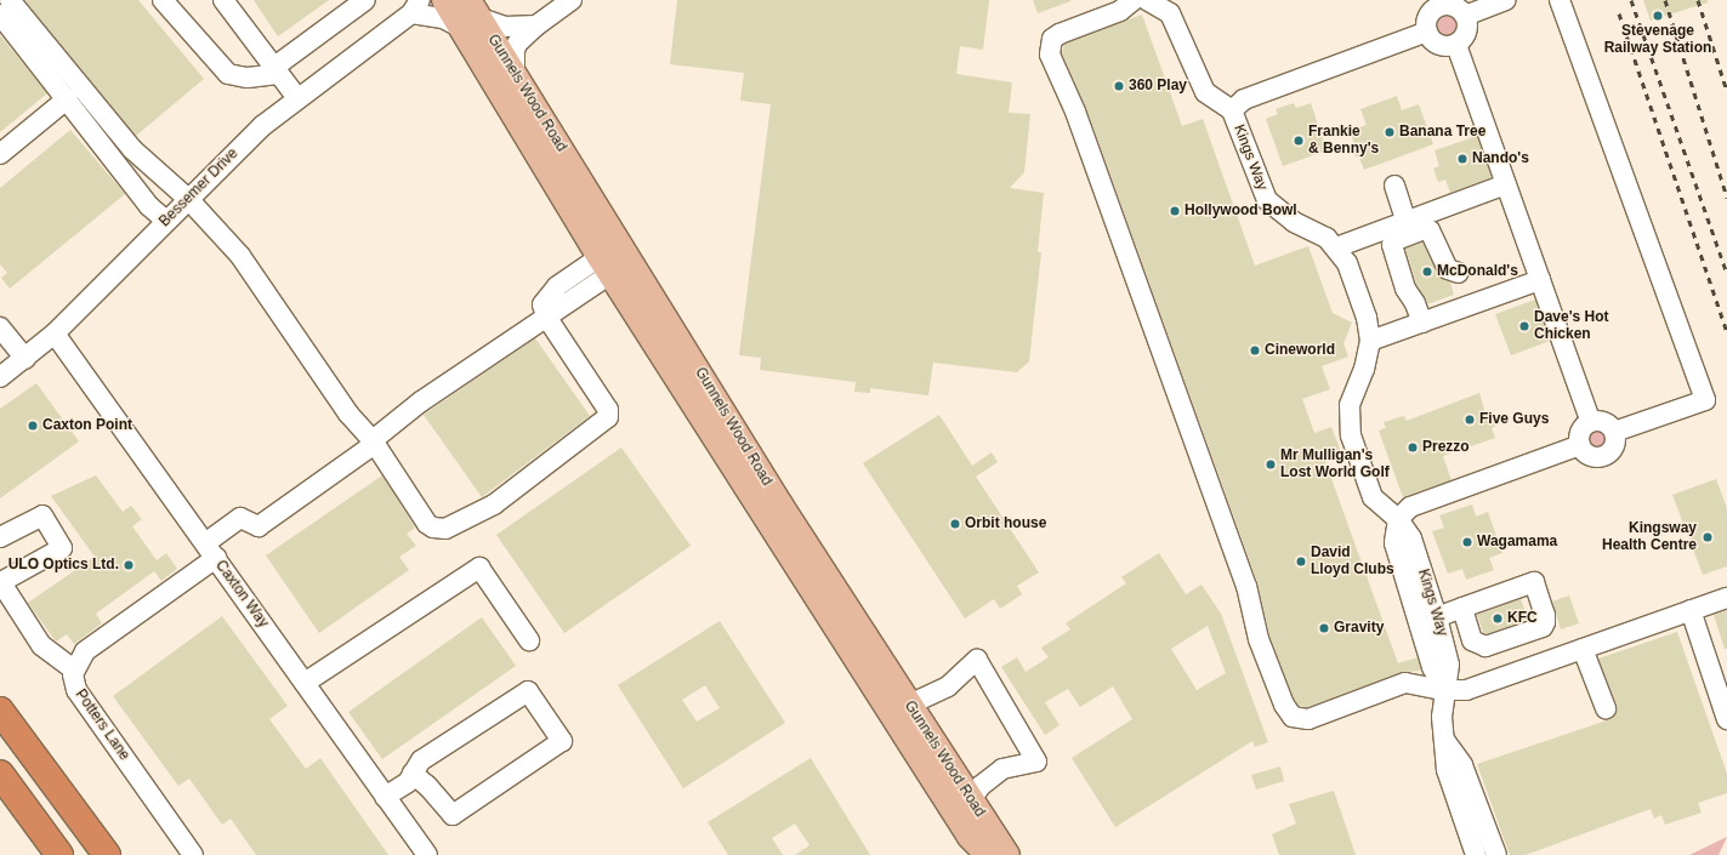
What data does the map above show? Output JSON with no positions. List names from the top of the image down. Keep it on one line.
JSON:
{"streets":{"main road":["Gunnels Wood Road"],"street":["Kings Way","Bessemer Drive","Caxton Way","Potters Lane"]},"crossings":[["Gunnels Wood Road","Bessemer Drive"],["Bessemer Drive","Caxton Way"],["Caxton Way","Potters Lane"]],"places":["Stevenage Railway Station","360 Play","Banana Tree","Frankie & Benny's","Nando's","Hollywood Bowl","McDonald's","Dave's Hot Chicken","Cineworld","Five Guys","Caxton Point","Prezzo","Mr Mulligan's Lost World Golf","Orbit house","Kingsway Health Centre","Wagamama","David Lloyd Clubs","ULO Optics Ltd.","KFC","Gravity"]}
